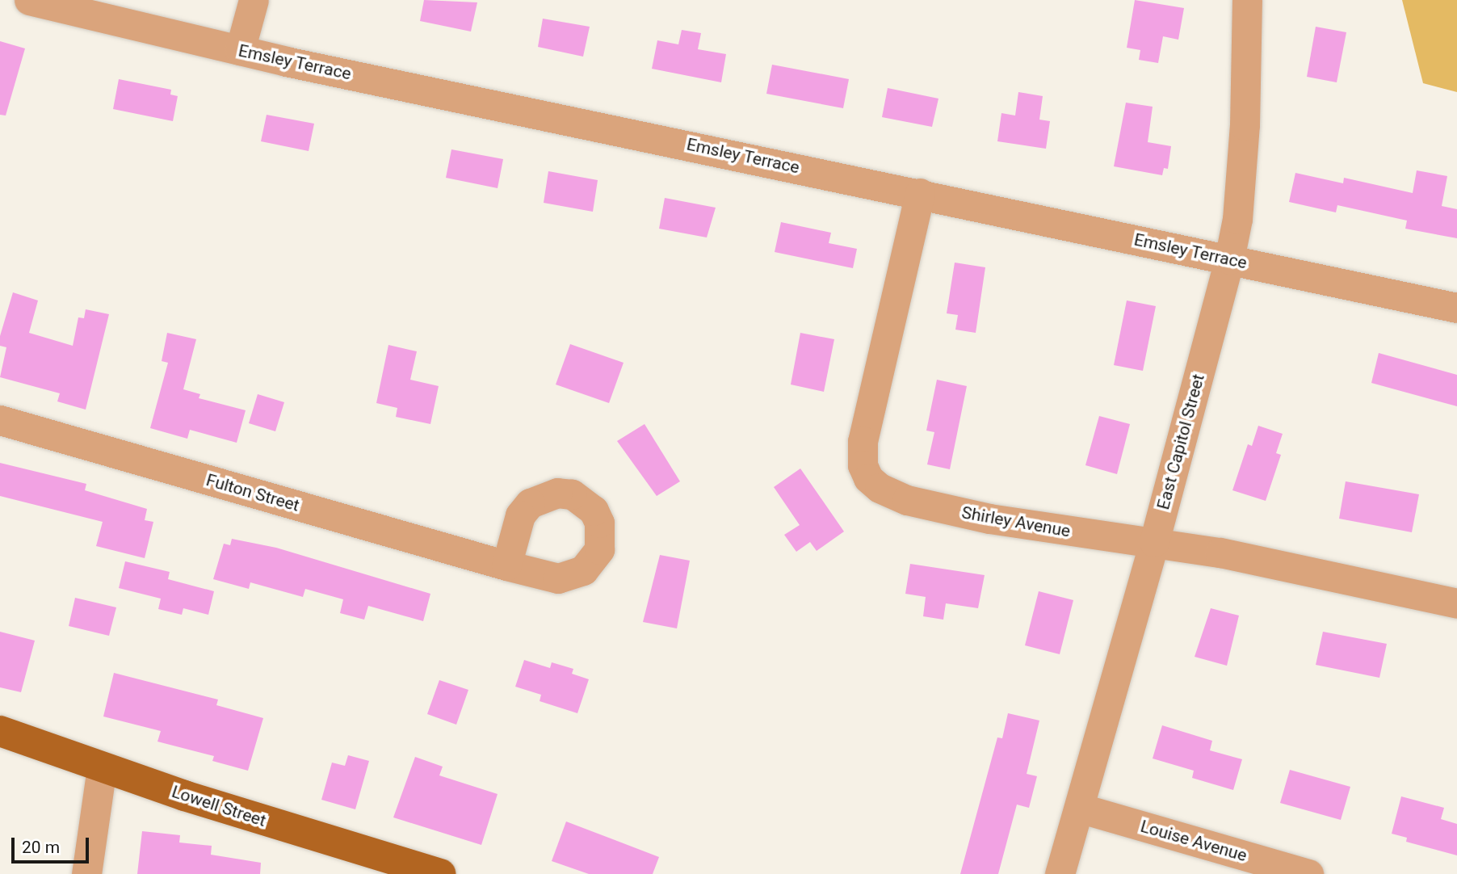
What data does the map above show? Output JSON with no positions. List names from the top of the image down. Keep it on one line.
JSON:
{"streets":{"main road":["Lowell Street"],"street":["Emsley Terrace","East Capitol Street","Fulton Street","Shirley Avenue","Louise Avenue"]},"crossings":[["Emsley Terrace","East Capitol Street"],["Emsley Terrace","Shirley Avenue"],["East Capitol Street","Shirley Avenue"],["East Capitol Street","Louise Avenue"]],"scale_bar":"20 m"}
